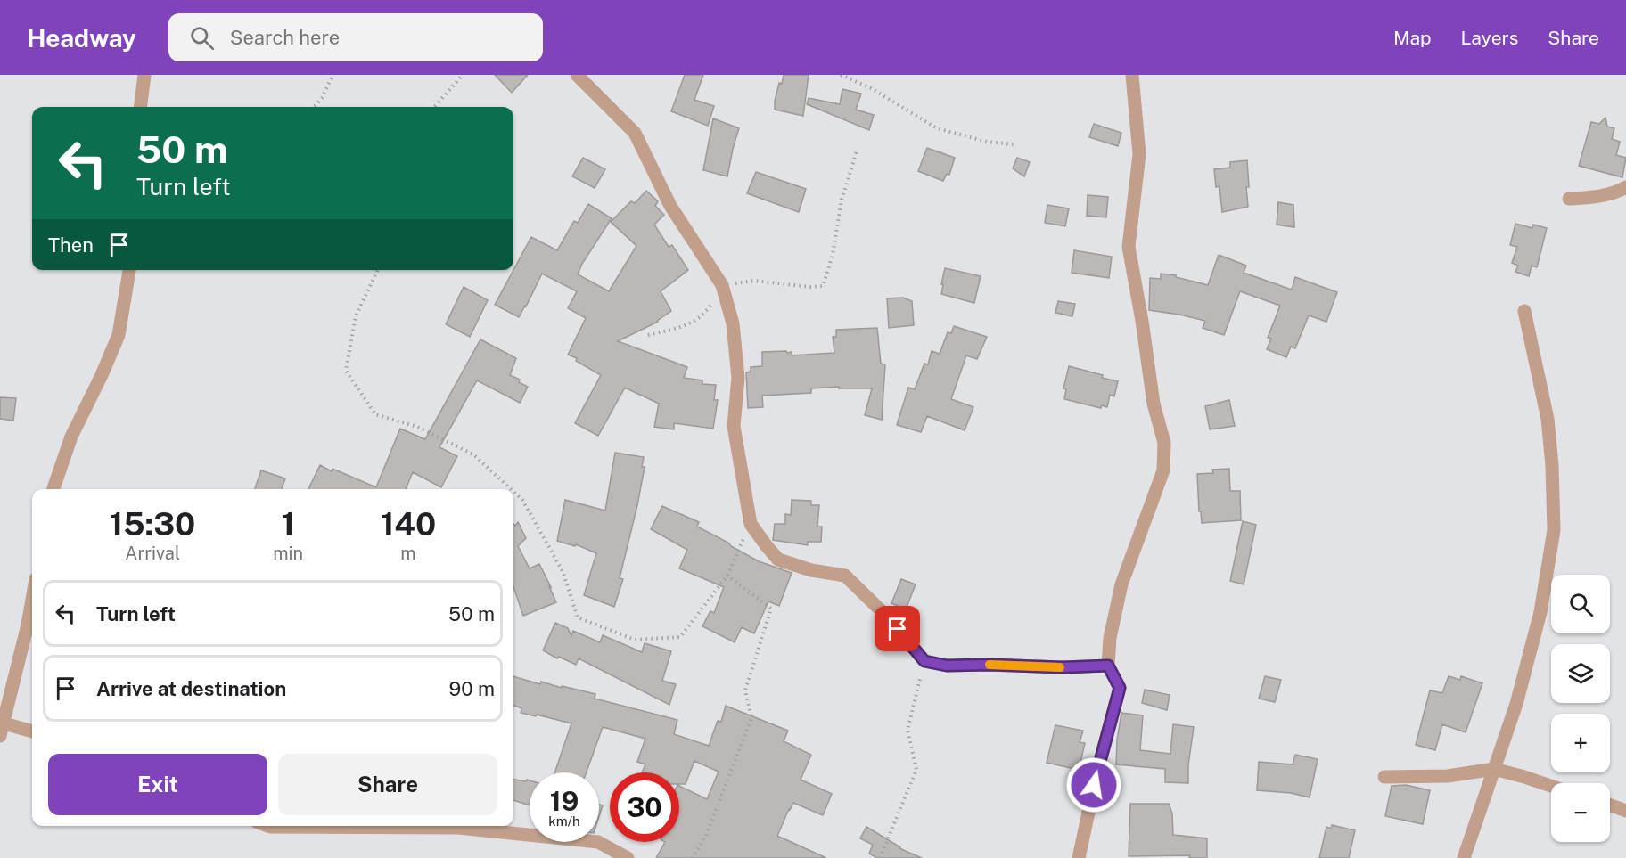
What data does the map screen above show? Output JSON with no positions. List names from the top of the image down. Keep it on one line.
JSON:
{"page":{"header":"Headway","search":"Search here","nav":["Map","Layers","Share"],"turn":["50 m","Turn left"],"then":"Then","eta":["15:30","Arrival","1","min","140","m"],"map_buttons":["+","−"],"list":[{"name":"Turn left","value":"50 m"},{"name":"Arrive at destination","value":"90 m"}],"buttons":["Exit","Share"],"speed":"19 km/h","limit":"30"}}
